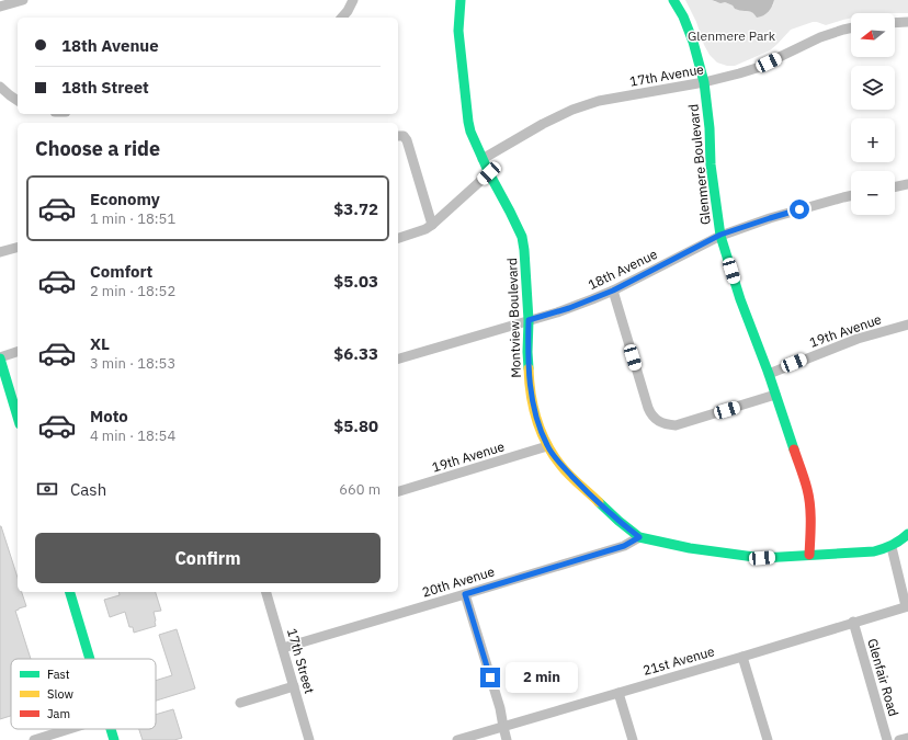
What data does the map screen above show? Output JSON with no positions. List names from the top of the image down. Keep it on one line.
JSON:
{"streets":{"street":["17th Avenue","Glenmere Boulevard","18th Avenue","Montview Boulevard","19th Avenue","20th Avenue","17th Street","21st Avenue","Glenfair Road"]},"crossings":[["17th Avenue","Glenmere Boulevard"],["17th Avenue","Montview Boulevard"],["Glenmere Boulevard","18th Avenue"],["Glenmere Boulevard","Montview Boulevard"],["Glenmere Boulevard","19th Avenue"],["18th Avenue","Montview Boulevard"],["Montview Boulevard","19th Avenue"],["Montview Boulevard","20th Avenue"],["20th Avenue","17th Street"],["21st Avenue","Glenfair Road"]],"parks":["Glenmere Park"],"legend":["Fast","Slow","Jam"],"north":"left","page":{"map_buttons":["+","−"],"banner":["18th Avenue","18th Street"],"heading":"Choose a ride","list":[{"name":"Economy","note":"1 min · 18:51","value":"$3.72"},{"name":"Comfort","note":"2 min · 18:52","value":"$5.03"},{"name":"XL","note":"3 min · 18:53","value":"$6.33"},{"name":"Moto","note":"4 min · 18:54","value":"$5.80"}],"pay":["Cash","660 m"],"buttons":"Confirm","bubble":"2 min"}}
